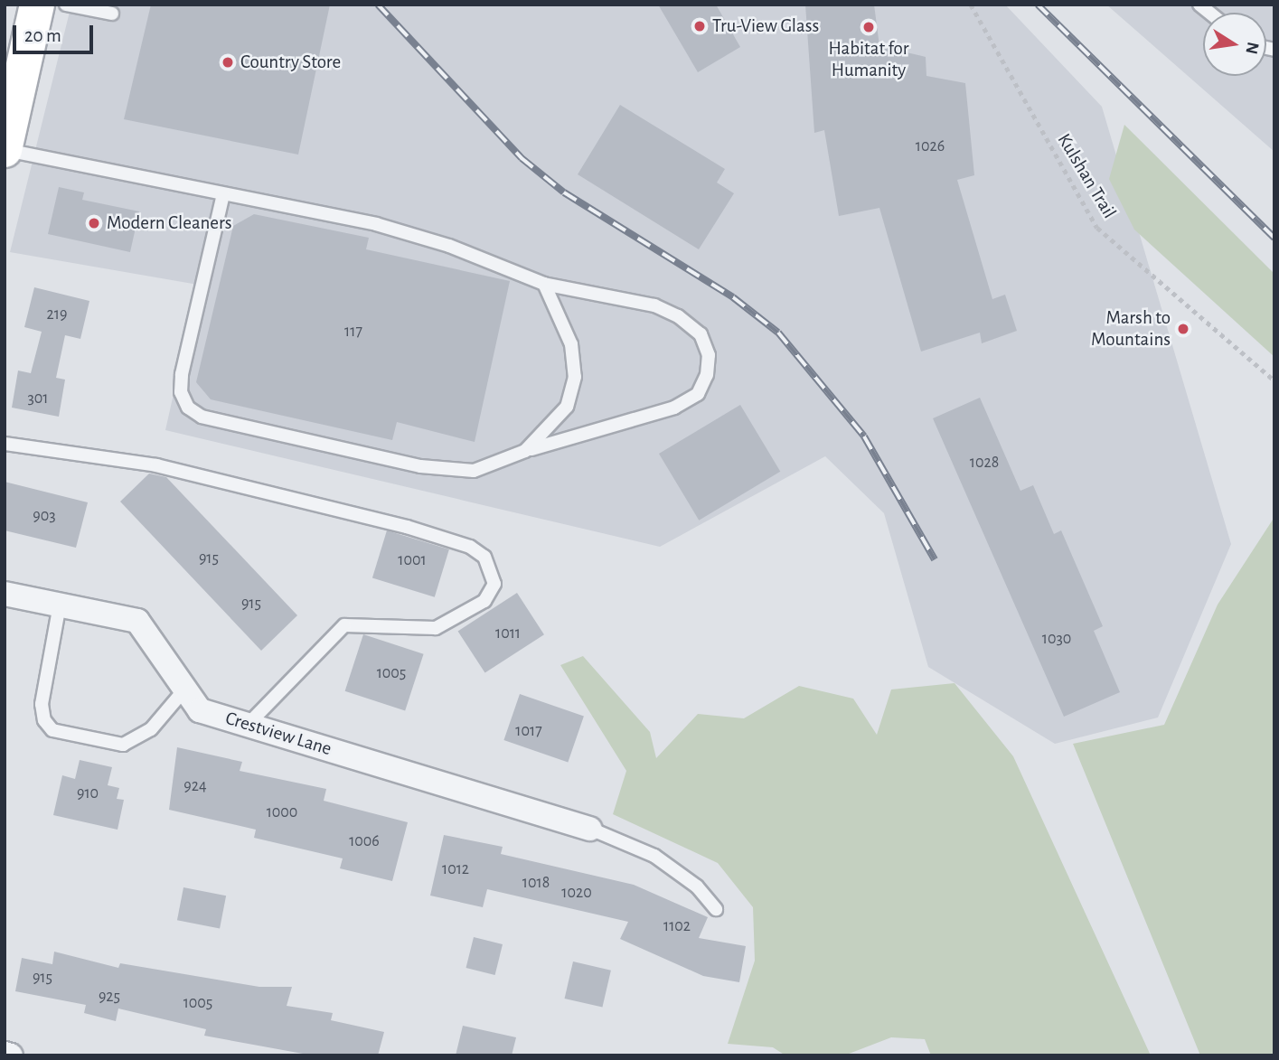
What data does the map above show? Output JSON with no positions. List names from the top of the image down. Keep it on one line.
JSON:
{"streets":{"street":["Crestview Lane"],"path":["Kulshan Trail"]},"places":["Tru-View Glass","Habitat for Humanity","Country Store","Modern Cleaners","Marsh to Mountains"],"house_numbers":["1026","219","117","301","1028","903","915","1001","915","1011","1030","1005","1017","924","910","1000","1006","1012","1018","1020","1102","915","925","1005"],"scale_bar":"20 m","north":"right"}
